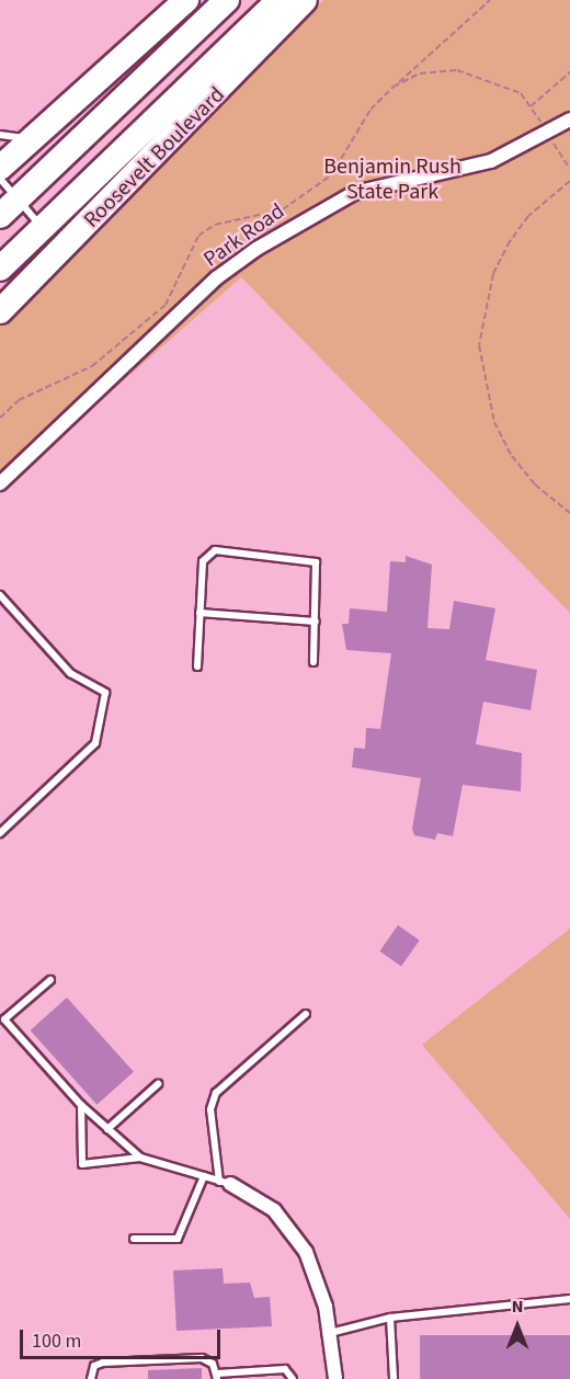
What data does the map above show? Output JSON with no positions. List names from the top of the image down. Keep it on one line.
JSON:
{"streets":{"highway":["Roosevelt Boulevard"],"street":["Park Road"]},"parks":["Benjamin Rush State Park"],"scale_bar":"100 m","north":"top"}
